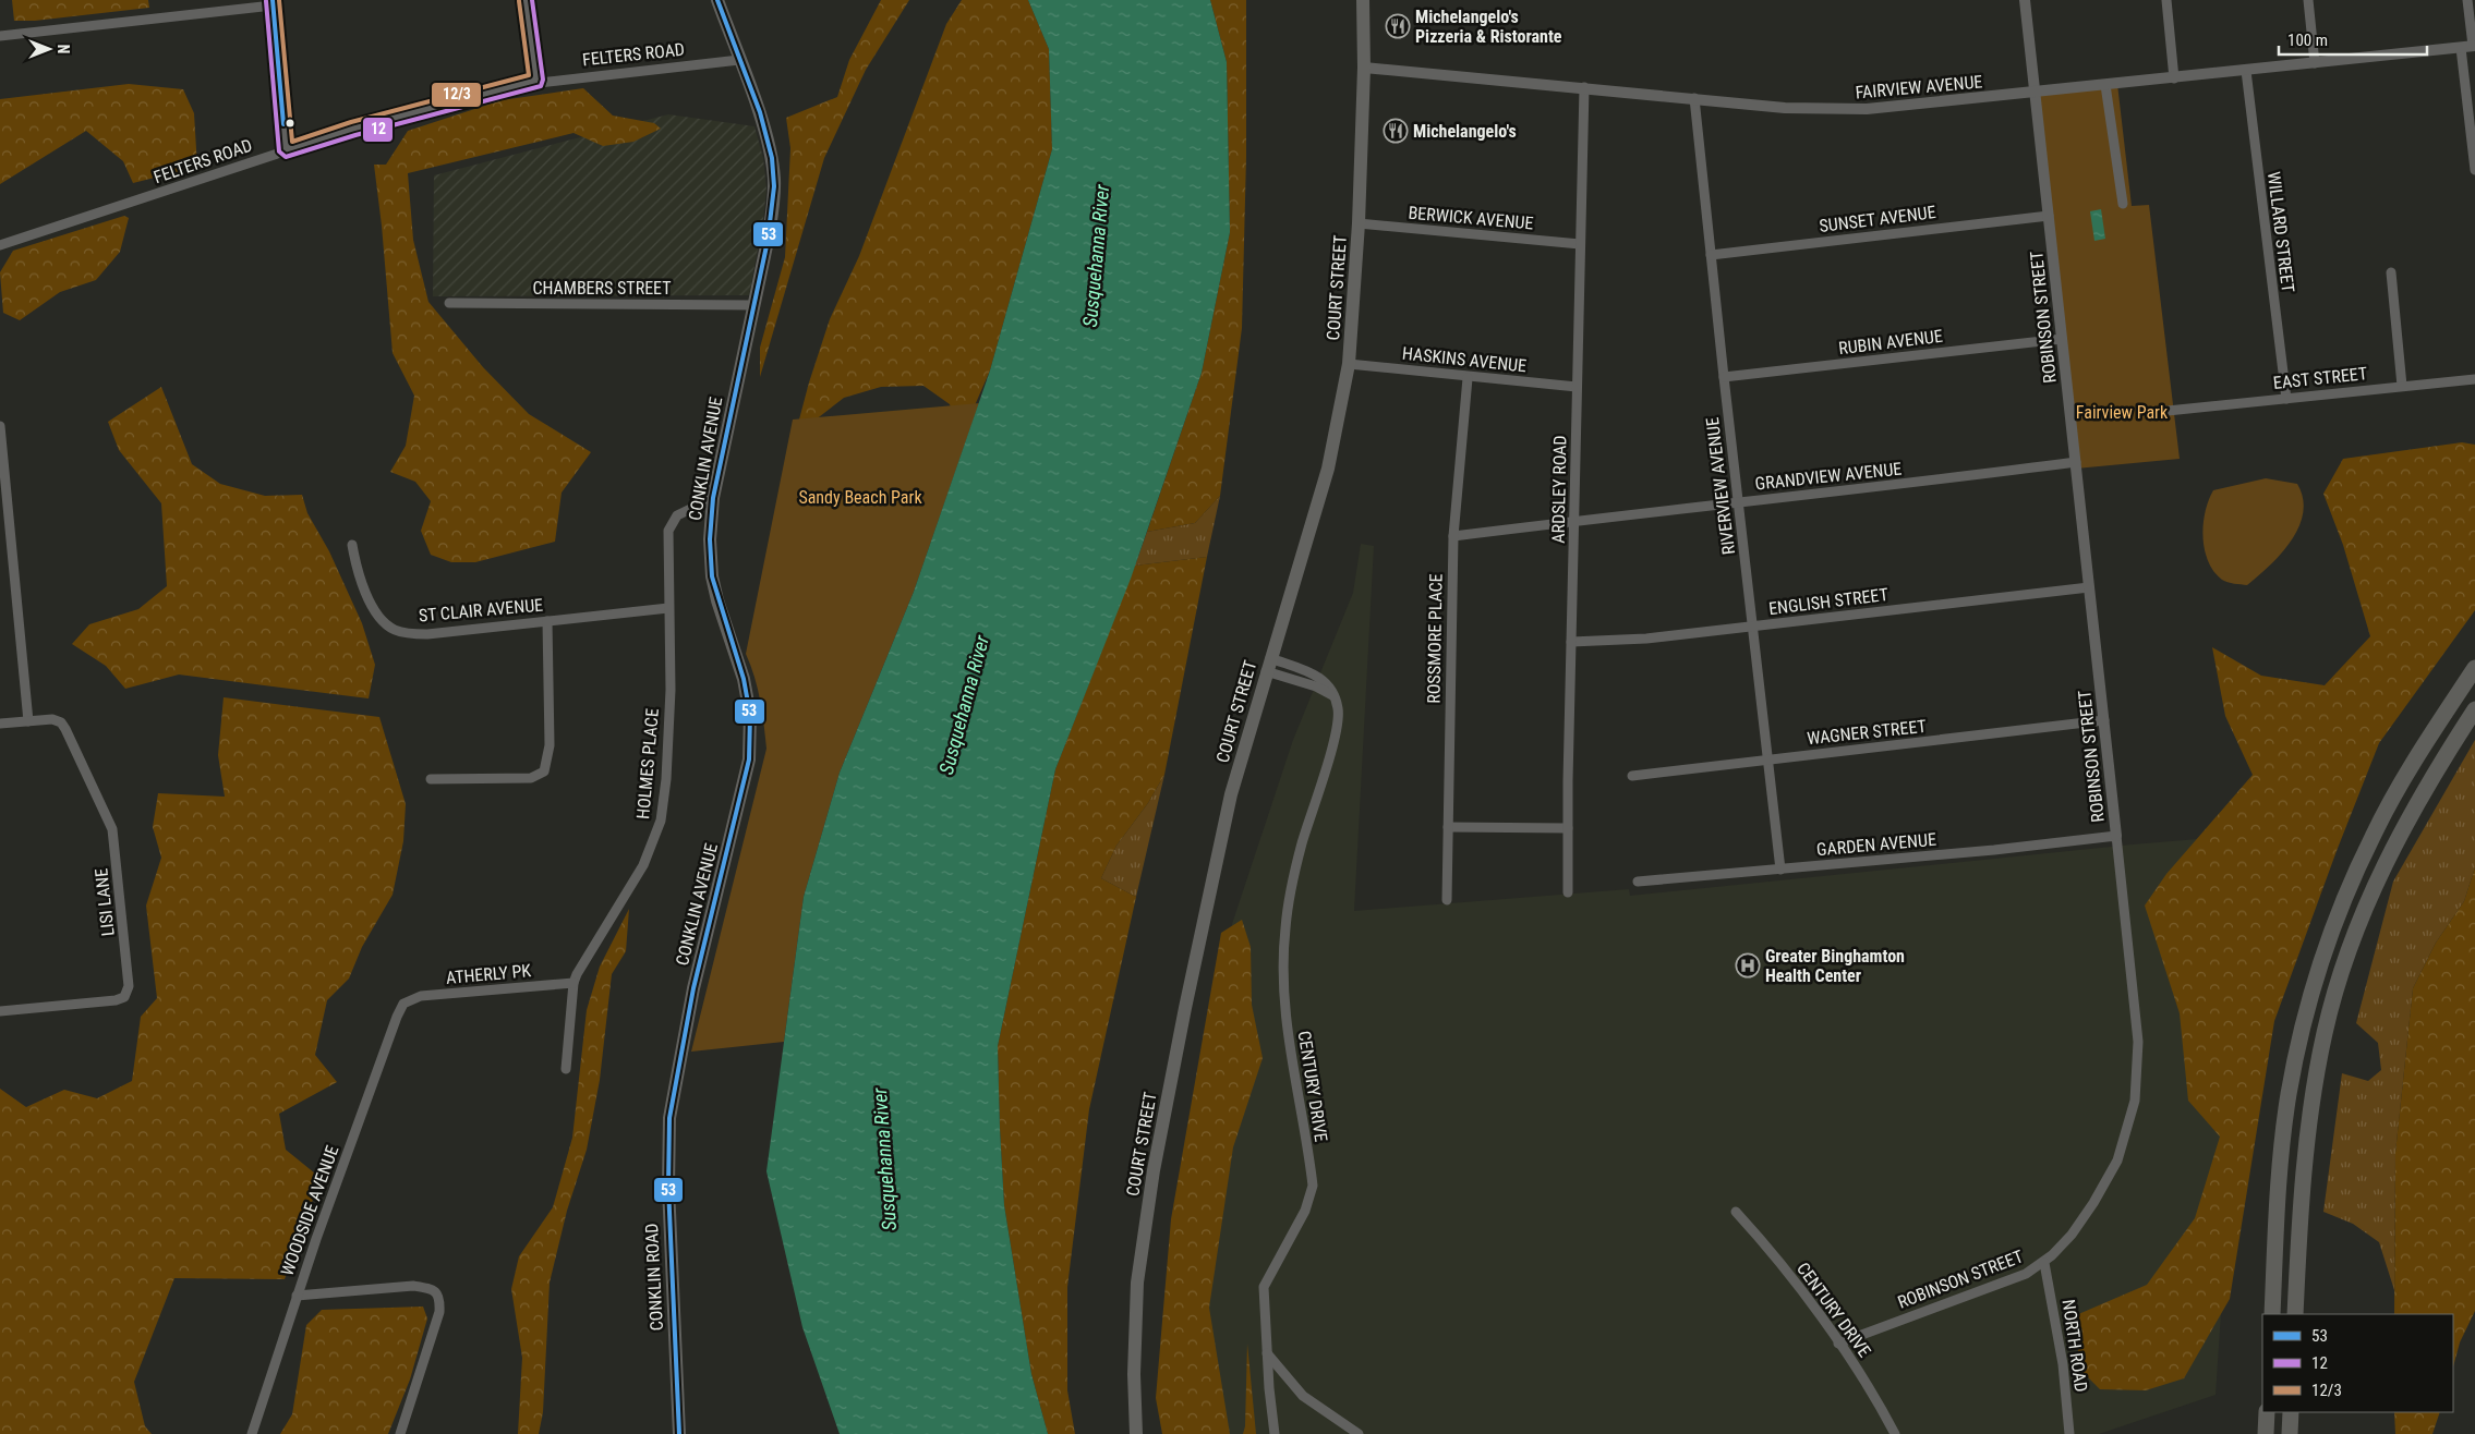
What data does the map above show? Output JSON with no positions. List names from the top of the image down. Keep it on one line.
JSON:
{"streets":{"main road":["COURT STREET","CONKLIN AVENUE","CONKLIN ROAD"],"street":["FELTERS ROAD","FAIRVIEW AVENUE","BERWICK AVENUE","SUNSET AVENUE","WILLARD STREET","CHAMBERS STREET","ROBINSON STREET","RUBIN AVENUE","HASKINS AVENUE","EAST STREET","GRANDVIEW AVENUE","RIVERVIEW AVENUE","ARDSLEY ROAD","ENGLISH STREET","ST CLAIR AVENUE","ROSSMORE PLACE","WAGNER STREET","HOLMES PLACE","GARDEN AVENUE","LISI LANE","ATHERLY PK","CENTURY DRIVE","WOODSIDE AVENUE","NORTH ROAD"]},"crossings":[["FELTERS ROAD","CONKLIN AVENUE"],["FAIRVIEW AVENUE","WILLARD STREET"],["FAIRVIEW AVENUE","COURT STREET"],["FAIRVIEW AVENUE","ROBINSON STREET"],["FAIRVIEW AVENUE","RIVERVIEW AVENUE"],["FAIRVIEW AVENUE","ARDSLEY ROAD"],["BERWICK AVENUE","COURT STREET"],["BERWICK AVENUE","ARDSLEY ROAD"],["SUNSET AVENUE","ROBINSON STREET"],["SUNSET AVENUE","RIVERVIEW AVENUE"],["WILLARD STREET","EAST STREET"],["CHAMBERS STREET","CONKLIN AVENUE"],["COURT STREET","HASKINS AVENUE"],["COURT STREET","CENTURY DRIVE"],["ROBINSON STREET","RUBIN AVENUE"],["ROBINSON STREET","GRANDVIEW AVENUE"],["ROBINSON STREET","ENGLISH STREET"],["ROBINSON STREET","WAGNER STREET"],["ROBINSON STREET","GARDEN AVENUE"],["ROBINSON STREET","CENTURY DRIVE"],["ROBINSON STREET","NORTH ROAD"],["RUBIN AVENUE","RIVERVIEW AVENUE"],["HASKINS AVENUE","ARDSLEY ROAD"],["HASKINS AVENUE","ROSSMORE PLACE"],["CONKLIN AVENUE","HOLMES PLACE"],["CONKLIN AVENUE","CONKLIN ROAD"],["GRANDVIEW AVENUE","RIVERVIEW AVENUE"],["GRANDVIEW AVENUE","ARDSLEY ROAD"],["GRANDVIEW AVENUE","ROSSMORE PLACE"],["RIVERVIEW AVENUE","ENGLISH STREET"],["RIVERVIEW AVENUE","WAGNER STREET"],["RIVERVIEW AVENUE","GARDEN AVENUE"],["ARDSLEY ROAD","ENGLISH STREET"],["ST CLAIR AVENUE","HOLMES PLACE"],["HOLMES PLACE","ATHERLY PK"],["ATHERLY PK","WOODSIDE AVENUE"]],"water":["Susquehanna River"],"parks":["Fairview Park","Sandy Beach Park"],"places":{"restaurant":["Michelangelo's Pizzeria & Ristorante","Michelangelo's"],"hospital":["Greater Binghamton Health Center"]},"lines":["transit line 53","transit line 12","transit line 12/3"],"legend":["53","12","12/3"],"scale_bar":"100 m","north":"right"}
